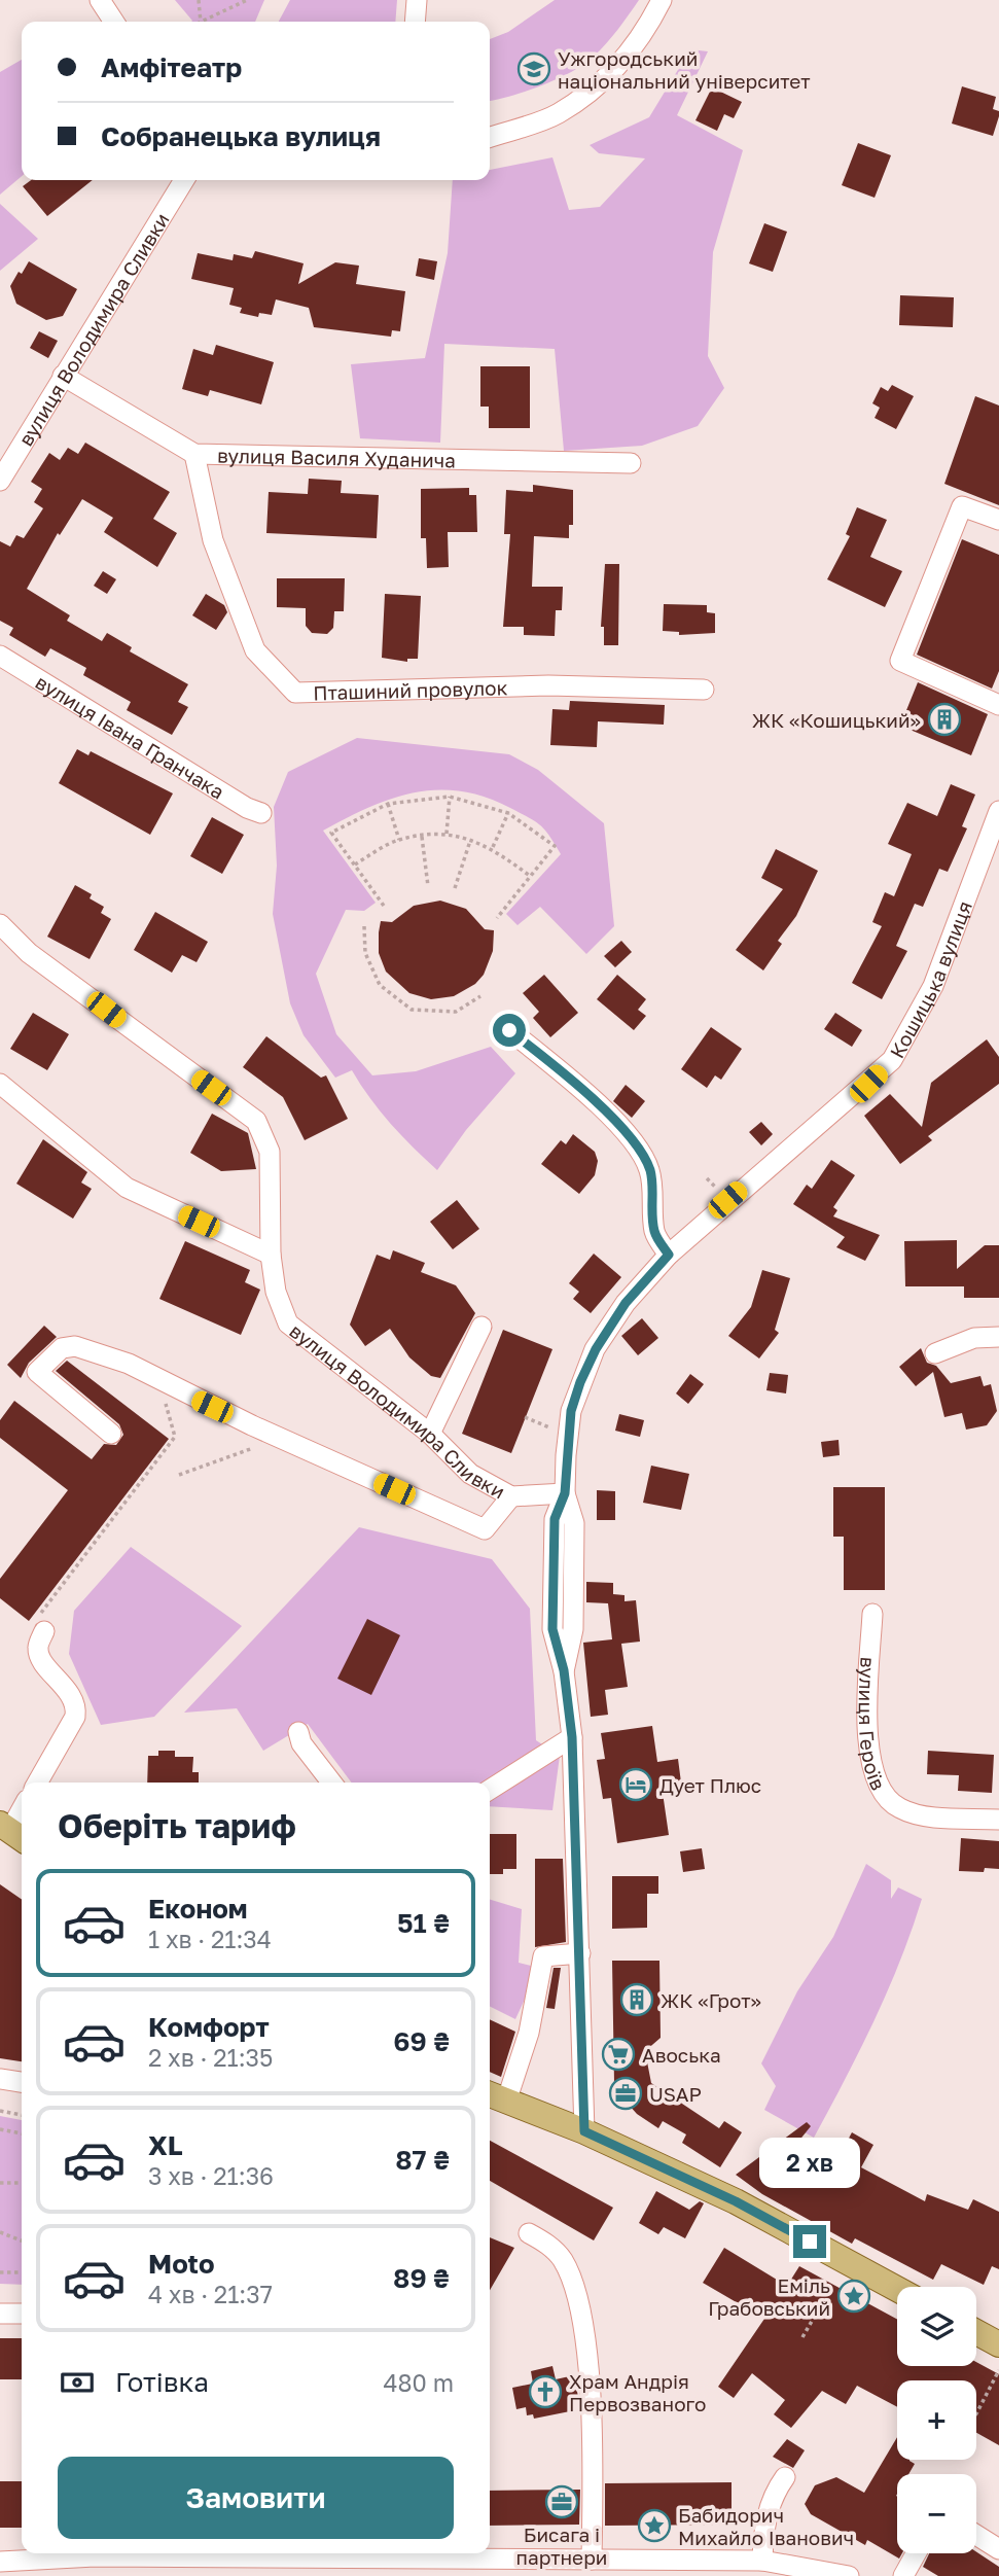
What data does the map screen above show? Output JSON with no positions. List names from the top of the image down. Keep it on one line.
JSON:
{"streets":{"street":["вулиця Володимира Сливки","вулиця Василя Худанича","Пташиний провулок","вулиця Івана Гранчака","Кошицька вулиця","вулиця Героїв"]},"crossings":[["вулиця Володимира Сливки","вулиця Василя Худанича"],["вулиця Володимира Сливки","Кошицька вулиця"],["вулиця Василя Худанича","Пташиний провулок"]],"places":{"school or university":["Ужгородський національний університет"],"building":["ЖК «Кошицький»","ЖК «Грот»"],"hotel":["Дует Плюс"],"supermarket":["Авоська"],"office":["USAP","Бисага і партнери"],"place":["Еміль Грабовський","Бабидорич Михайло Іванович"],"church":["Храм Андрія Первозваного"]},"page":{"banner":["Амфітеатр","Собранецька вулиця"],"heading":"Оберіть тариф","list":[{"name":"Економ","note":"1 хв · 21:34","value":"51 ₴"},{"name":"Комфорт","note":"2 хв · 21:35","value":"69 ₴"},{"name":"XL","note":"3 хв · 21:36","value":"87 ₴"},{"name":"Moto","note":"4 хв · 21:37","value":"89 ₴"}],"bubble":"2 хв","map_buttons":["+","−"],"pay":["Готівка","480 m"],"buttons":"Замовити"}}
